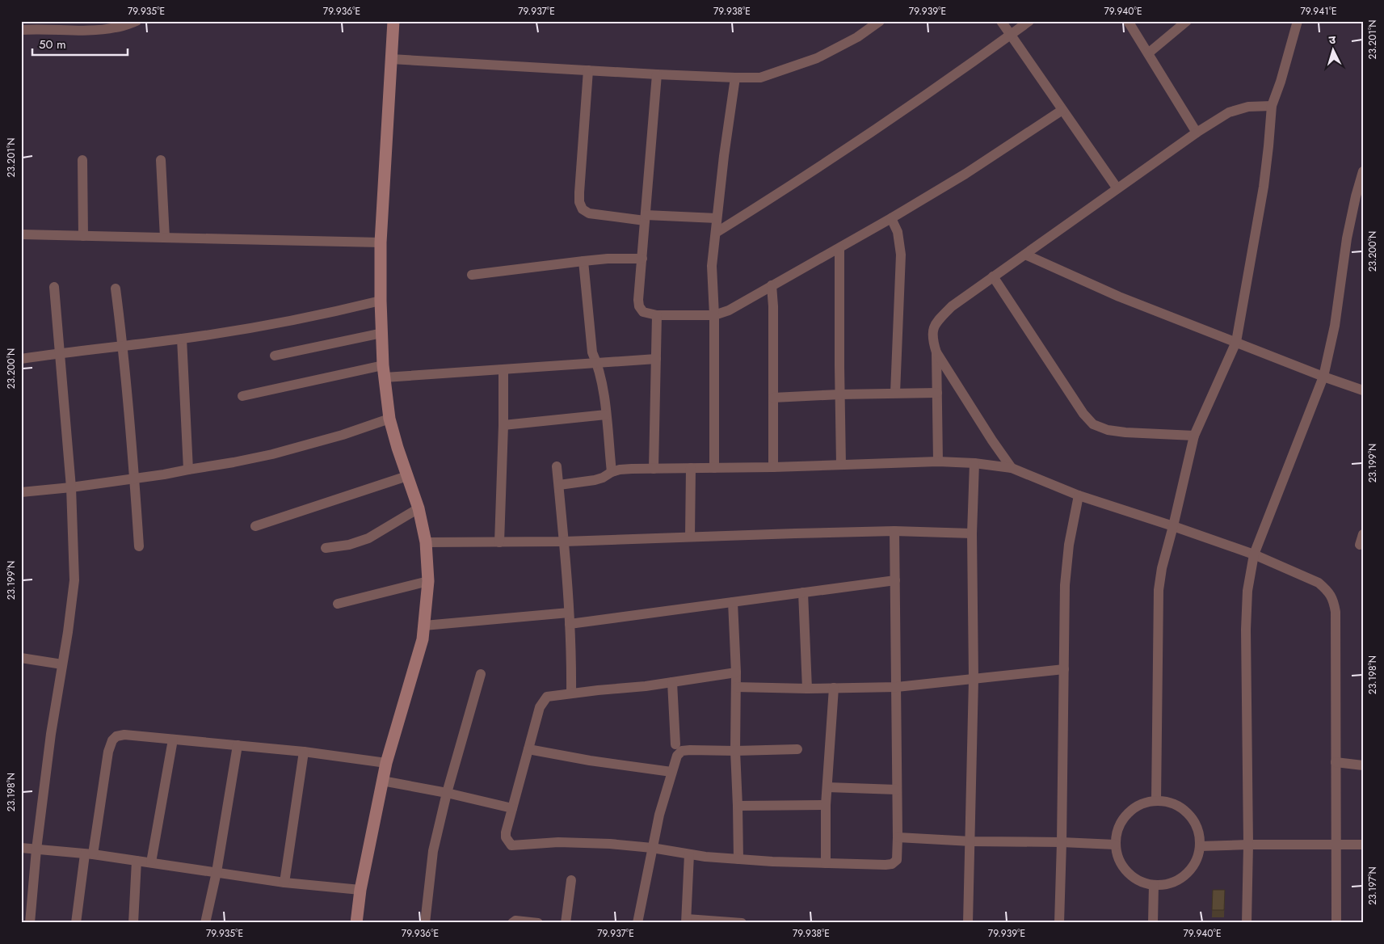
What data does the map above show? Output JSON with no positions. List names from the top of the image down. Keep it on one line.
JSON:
{"scale_bar":"50 m","north":"top","coordinates":["79.935°E","79.936°E","79.937°E","79.938°E","79.939°E","79.940°E","79.941°E","23.201°N","23.200°N","23.199°N","23.198°N","23.197°N"]}
